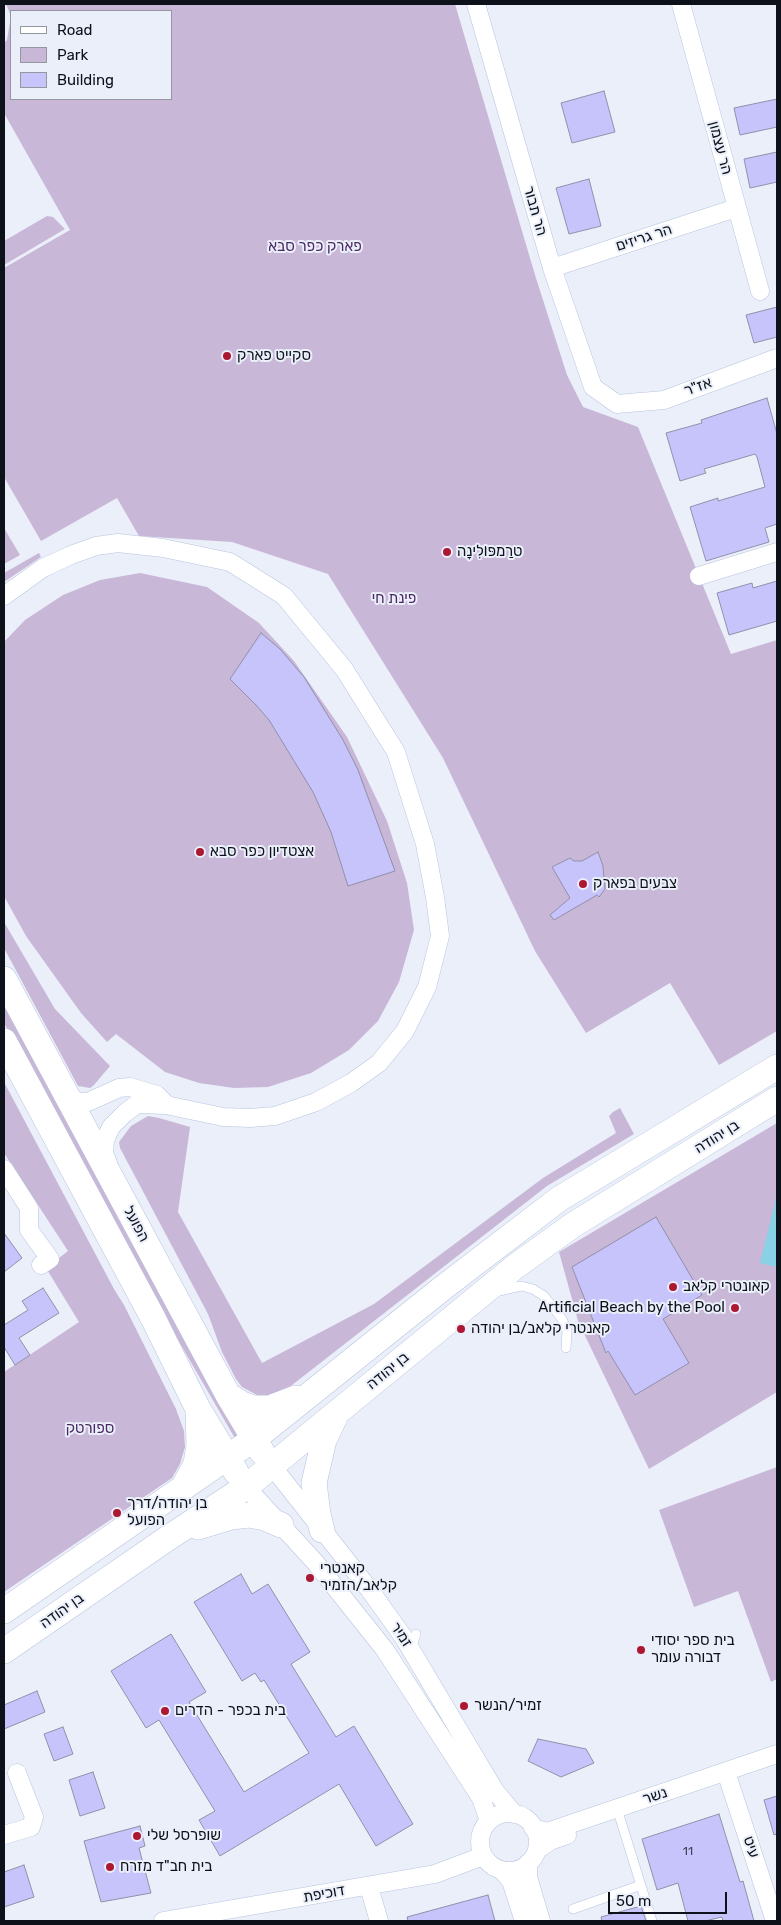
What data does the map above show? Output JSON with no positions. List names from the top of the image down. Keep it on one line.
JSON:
{"streets":{"main road":["בן יהודה","הפועל"],"street":["הר עצמון","הר תבור","הר גריזים","אז\"ר","זמיר","נשר","עיט","דוכיפת"]},"crossings":[["הר עצמון","הר גריזים"],["הר תבור","הר גריזים"],["הר תבור","אז\"ר"],["בן יהודה","הפועל"],["בן יהודה","זמיר"],["הפועל","זמיר"],["זמיר","נשר"],["זמיר","דוכיפת"],["נשר","עיט"],["נשר","דוכיפת"]],"parks":["פארק כפר סבא","פינת חי","ספורטק"],"places":["סקייט פארק","טרַמפּוֹלִינָה","אצטדיון כפר סבא","צבעים בפארק","קאונטרי קלאב","Artificial Beach by the Pool","קאנטרי קלאב/בן יהודה","בן יהודה/דרך הפועל","קאנטרי קלאב/הזמיר","בית ספר יסודי דבורה עומר","זמיר/הנשר","בית בכפר - הדרים","שופרסל שלי","בית חב\"ד מזרח"],"house_numbers":["11"],"legend":["Road","Park","Building"],"scale_bar":"50 m"}
